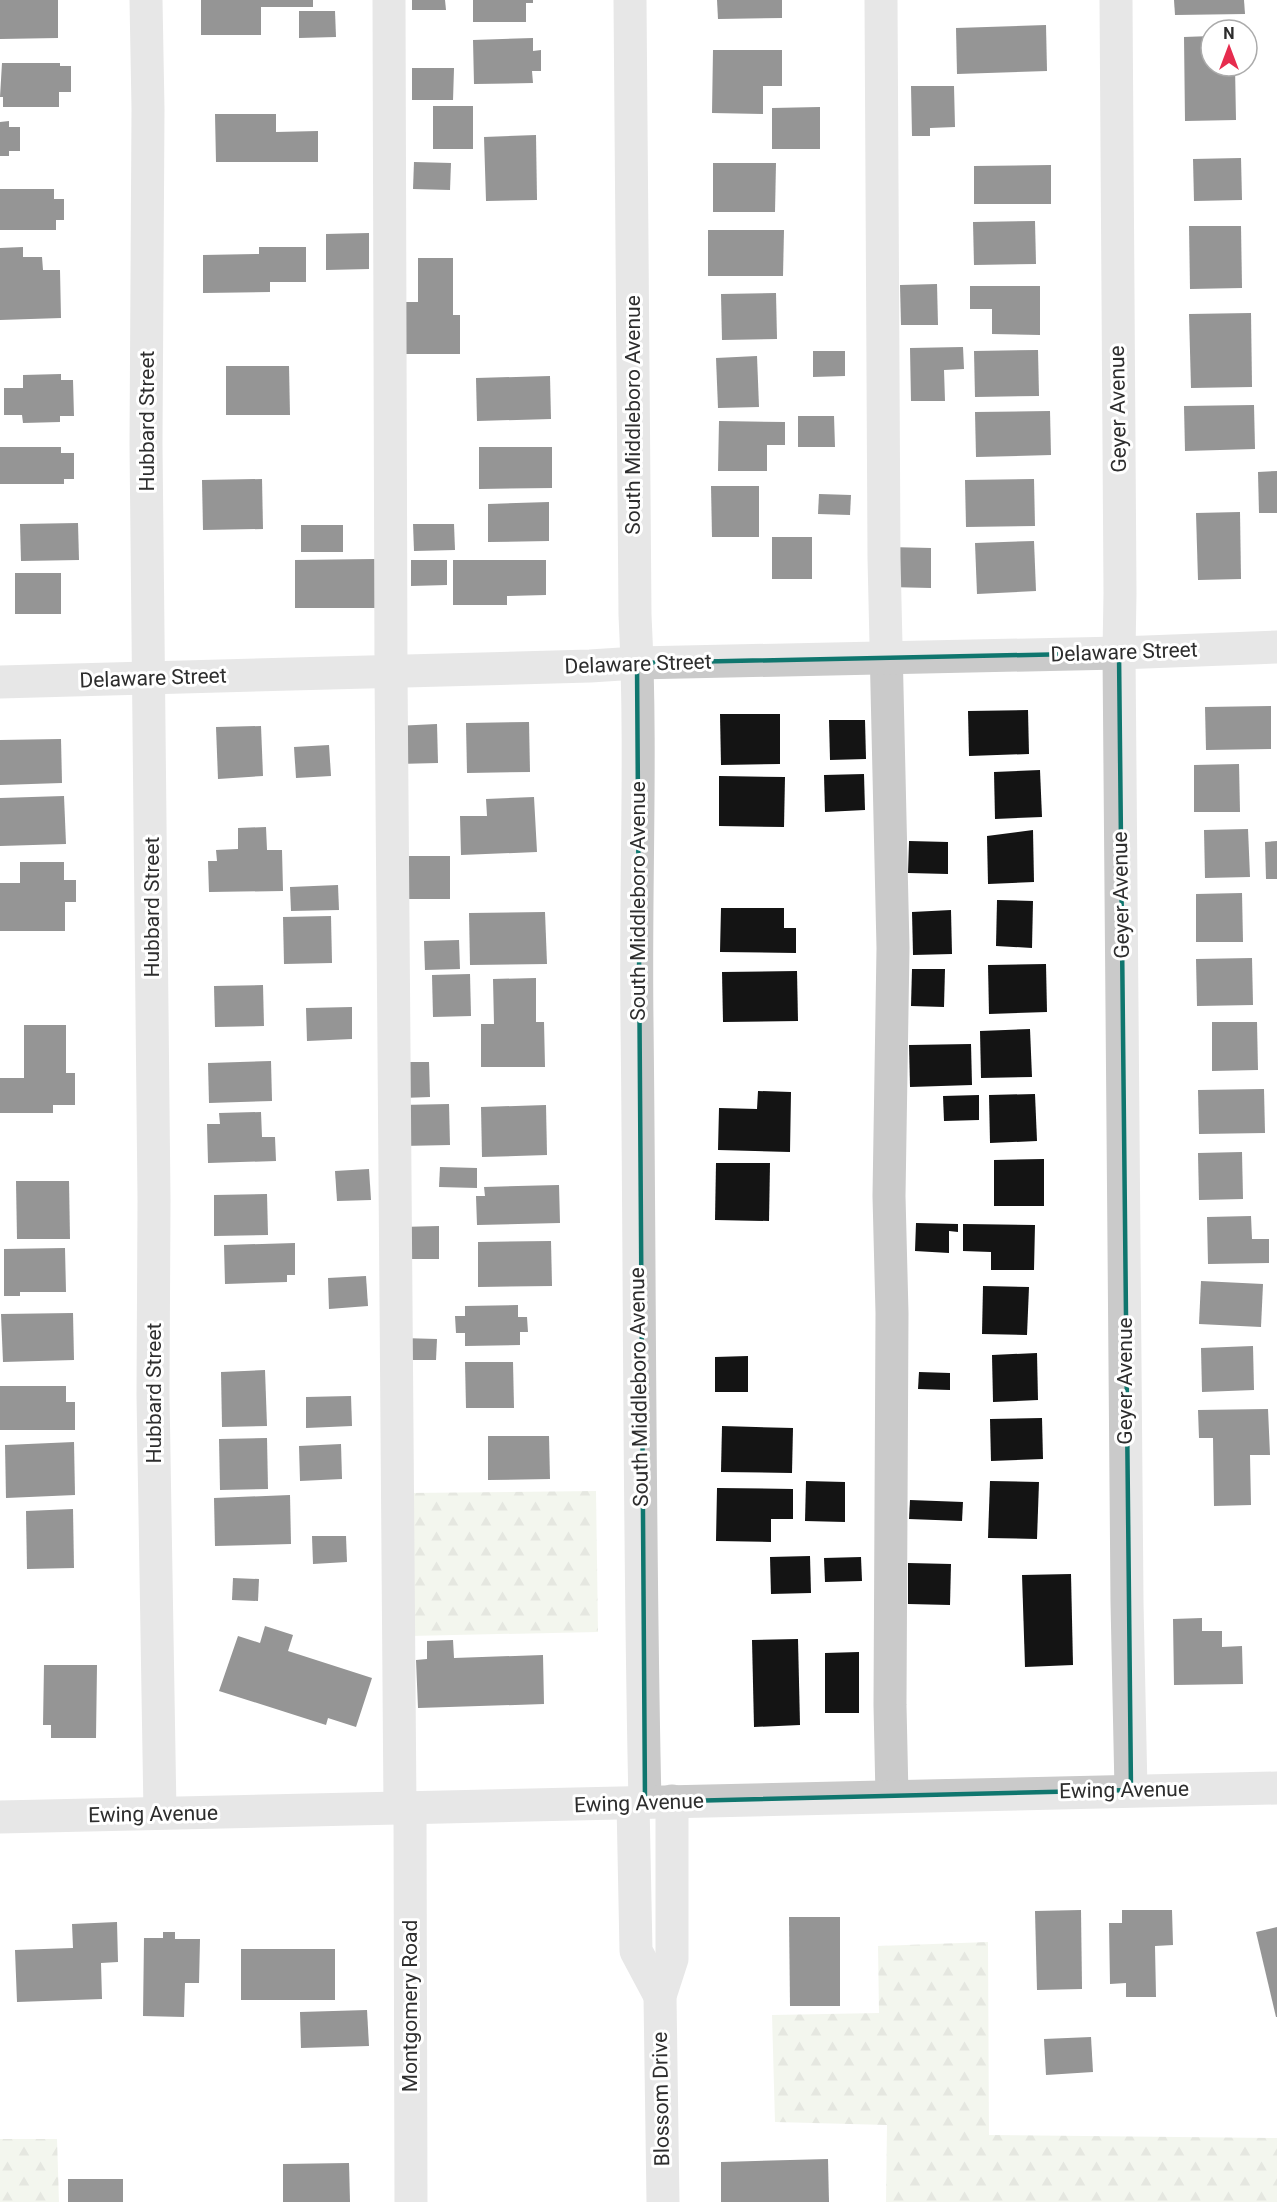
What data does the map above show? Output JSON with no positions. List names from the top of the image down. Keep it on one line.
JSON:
{"streets":{"street":["Geyer Avenue","South Middleboro Avenue","Hubbard Street","Delaware Street","Ewing Avenue","Montgomery Road","Blossom Drive"]},"crossings":[["Geyer Avenue","Delaware Street"],["Geyer Avenue","Ewing Avenue"],["South Middleboro Avenue","Delaware Street"],["South Middleboro Avenue","Ewing Avenue"],["South Middleboro Avenue","Blossom Drive"],["Hubbard Street","Delaware Street"],["Hubbard Street","Ewing Avenue"],["Delaware Street","Montgomery Road"],["Ewing Avenue","Montgomery Road"],["Ewing Avenue","Blossom Drive"]],"north":"top"}
